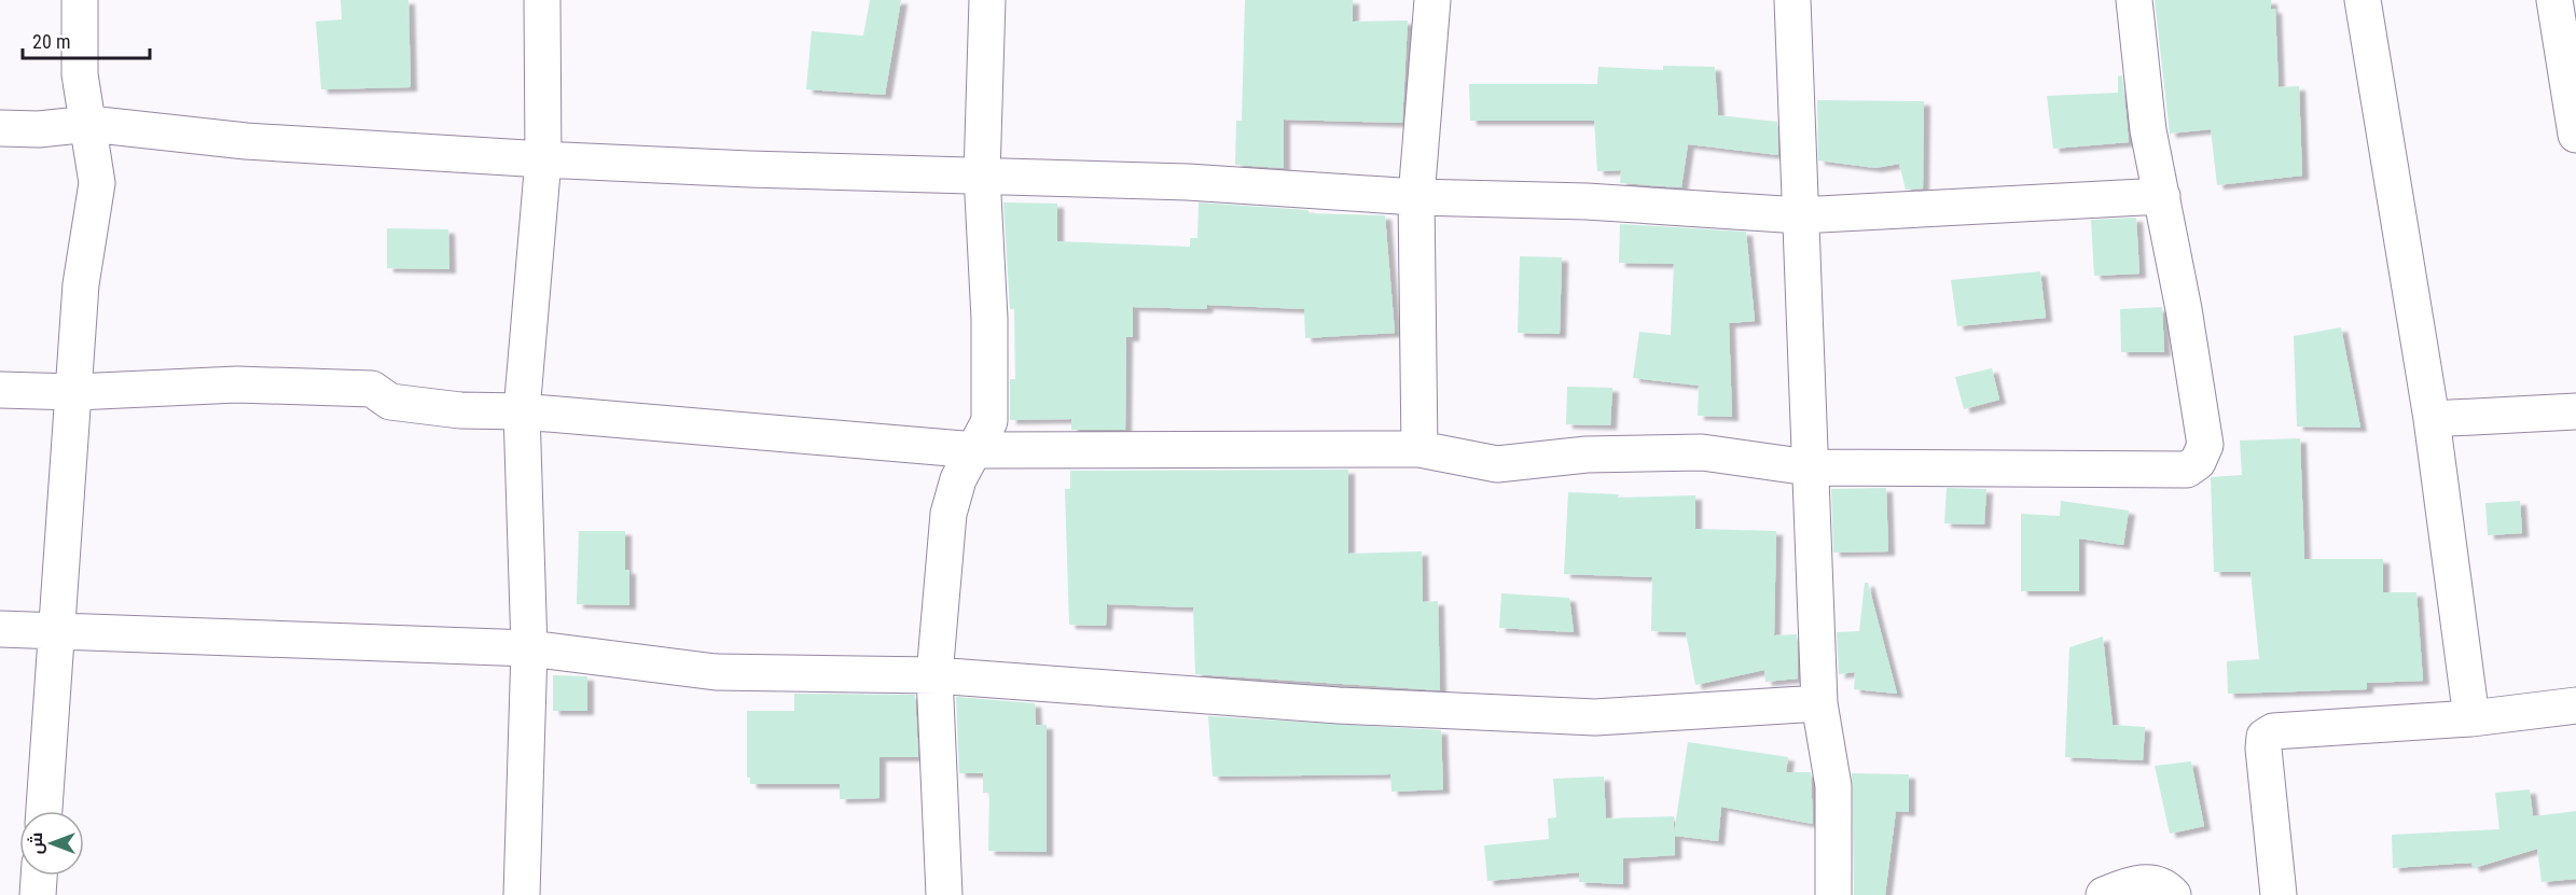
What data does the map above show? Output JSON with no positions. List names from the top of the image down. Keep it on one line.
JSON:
{"scale_bar":"20 m","north":"left"}
